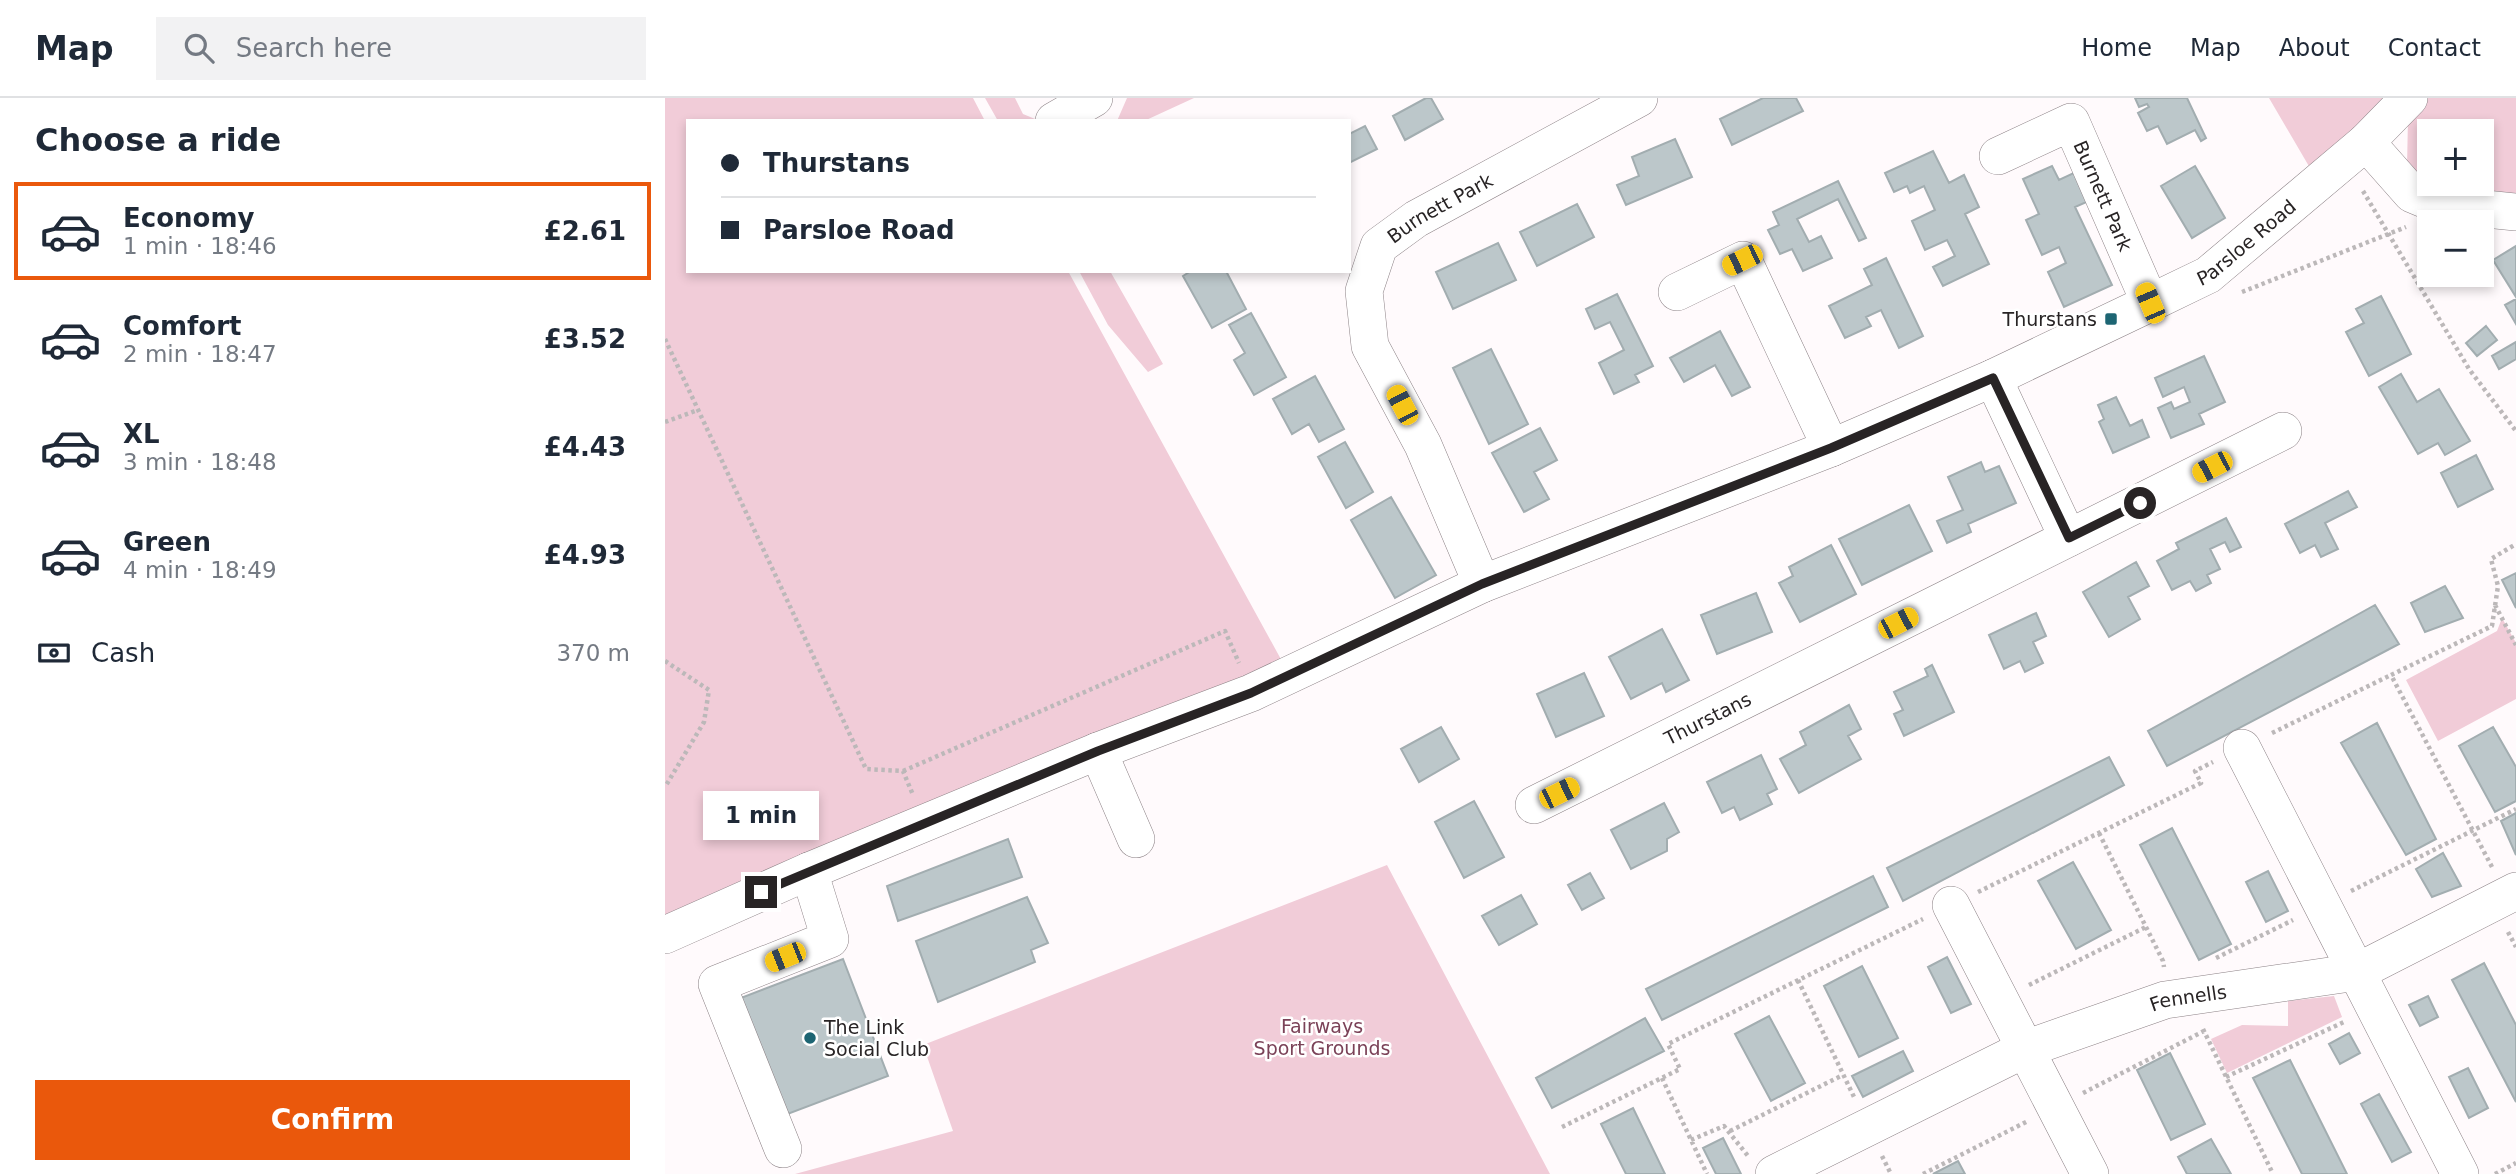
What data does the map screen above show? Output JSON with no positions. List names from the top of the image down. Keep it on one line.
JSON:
{"streets":{"street":["Burnett Park","Parsloe Road","Thurstans","Fennells"]},"crossings":[["Burnett Park","Parsloe Road"]],"parks":["Fairways Sport Grounds"],"places":{"transit":["Thurstans"],"other":["The Link Social Club"]},"page":{"header":"Map","search":"Search here","nav":["Home","Map","About","Contact"],"heading":"Choose a ride","map_buttons":["+","−"],"banner":["Thurstans","Parsloe Road"],"list":[{"name":"Economy","note":"1 min · 18:46","value":"£2.61"},{"name":"Comfort","note":"2 min · 18:47","value":"£3.52"},{"name":"XL","note":"3 min · 18:48","value":"£4.43"},{"name":"Green","note":"4 min · 18:49","value":"£4.93"}],"pay":["Cash","370 m"],"bubble":"1 min","buttons":"Confirm"}}
